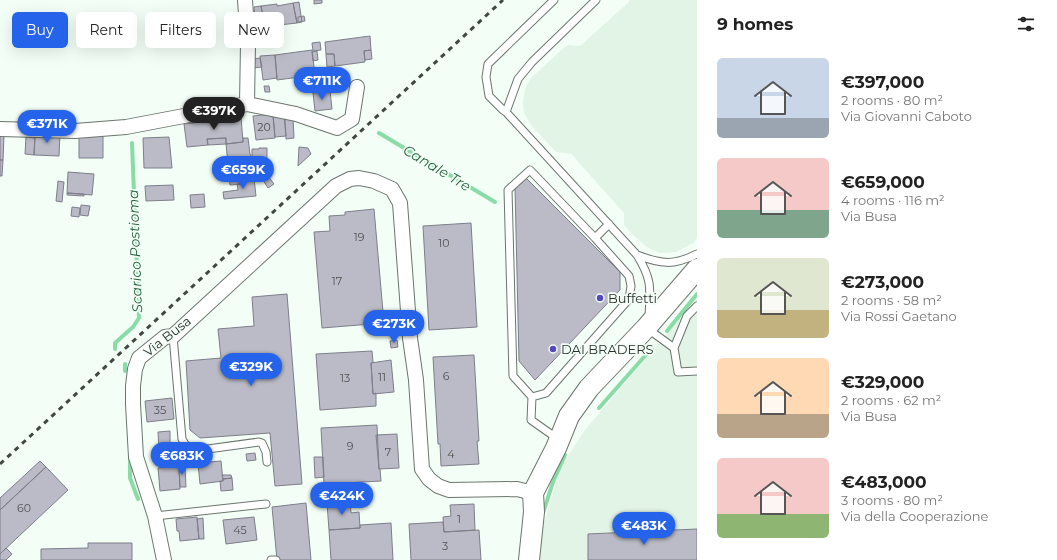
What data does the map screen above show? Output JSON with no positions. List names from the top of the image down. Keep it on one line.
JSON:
{"streets":{"street":["Via Busa"]},"water":["Canale Tre","Scarico Postioma"],"places":["Buffetti","DAI BRADERS"],"house_numbers":["20","19","10","17","6","11","13","35","9","7","4","60","1","45","3"],"page":{"heading":"9 homes","chip":["Buy","Rent","Filters","New"],"list":[{"name":"€397,000","note":"2 rooms · 80 m² · Via Giovanni Caboto"},{"name":"€659,000","note":"4 rooms · 116 m² · Via Busa"},{"name":"€273,000","note":"2 rooms · 58 m² · Via Rossi Gaetano"},{"name":"€329,000","note":"2 rooms · 62 m² · Via Busa"},{"name":"€483,000","note":"3 rooms · 80 m² · Via della Cooperazione"}],"price":["€711K","€397K","€371K","€659K","€273K","€329K","€683K","€424K","€483K"]}}
